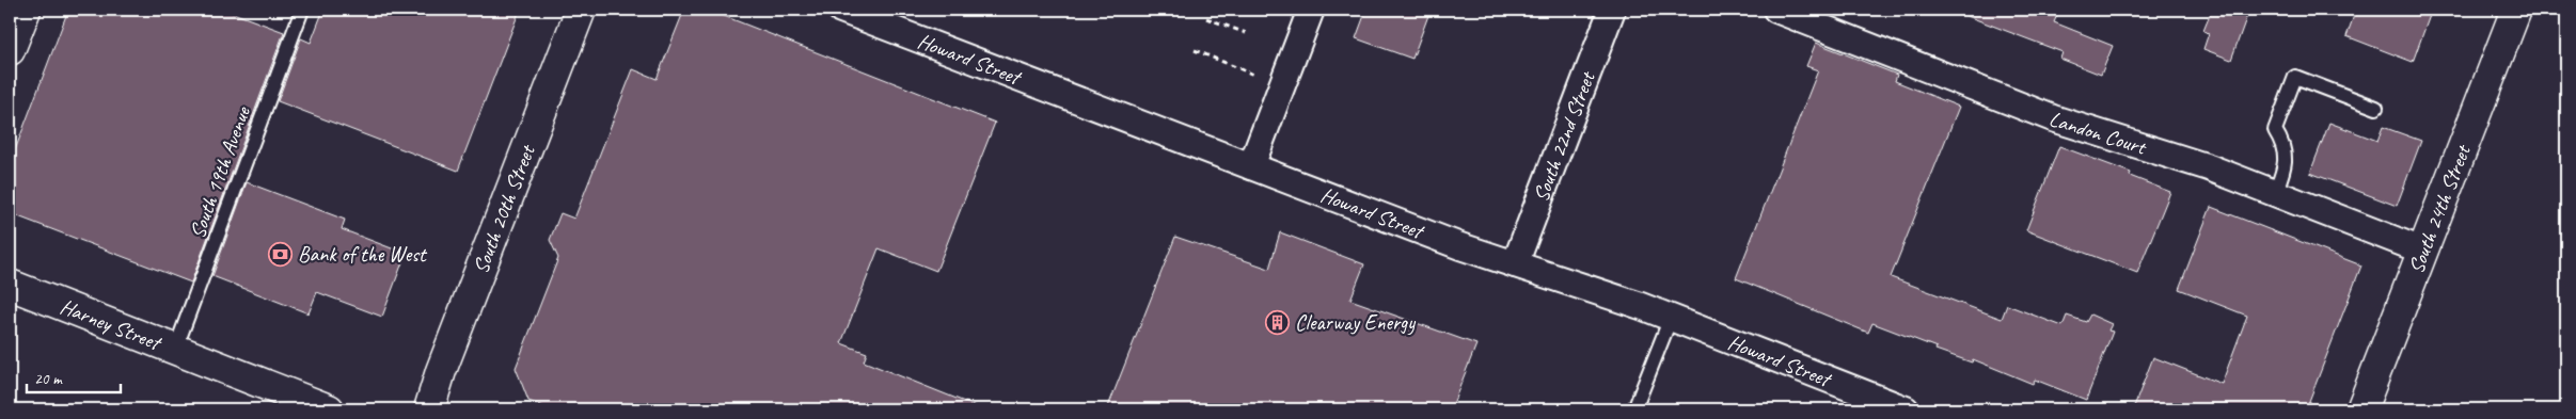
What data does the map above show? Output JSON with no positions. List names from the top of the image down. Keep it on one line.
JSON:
{"streets":{"main road":["South 20th Street","South 24th Street","Harney Street"],"street":["Howard Street","Landon Court","South 22nd Street"],"lane":["South 19th Avenue"]},"crossings":[["Howard Street","South 22nd Street"],["Landon Court","South 24th Street"],["South 19th Avenue","Harney Street"]],"places":{"bank":["Bank of the West"],"building":["Clearway Energy"]},"scale_bar":"20 m"}
